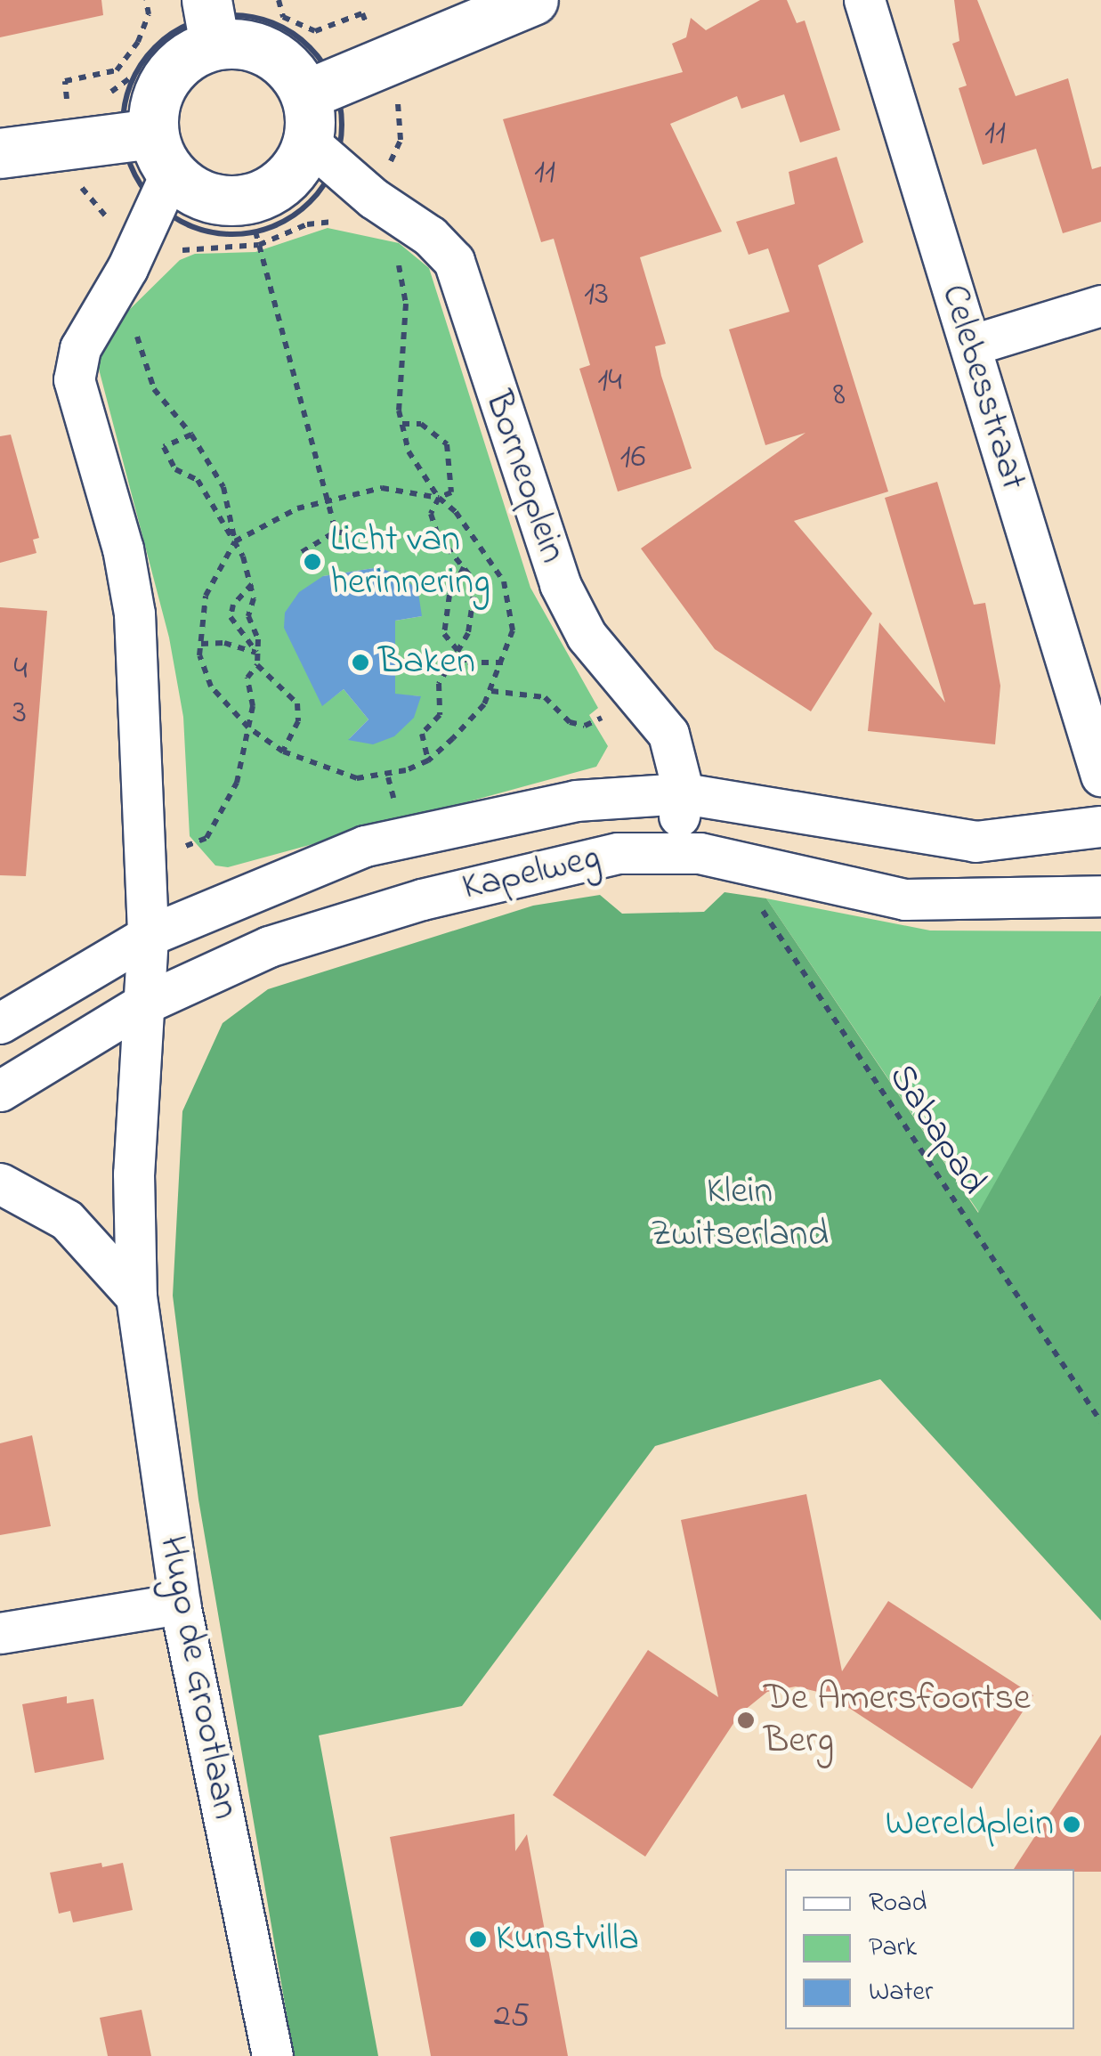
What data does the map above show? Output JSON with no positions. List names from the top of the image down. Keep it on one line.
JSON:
{"streets":{"street":["Celebesstraat","Borneoplein","Kapelweg","Hugo de Grootlaan"],"path":["Sabapad"]},"crossings":[["Borneoplein","Kapelweg"],["Borneoplein","Hugo de Grootlaan"],["Kapelweg","Sabapad"],["Kapelweg","Hugo de Grootlaan"]],"parks":["Klein Zwitserland"],"places":["Licht van herinnering","Baken","De Amersfoortse Berg","Wereldplein","Kunstvilla"],"house_numbers":["11","11","13","14","8","16","4","3","25"],"legend":["Road","Park","Water"]}
